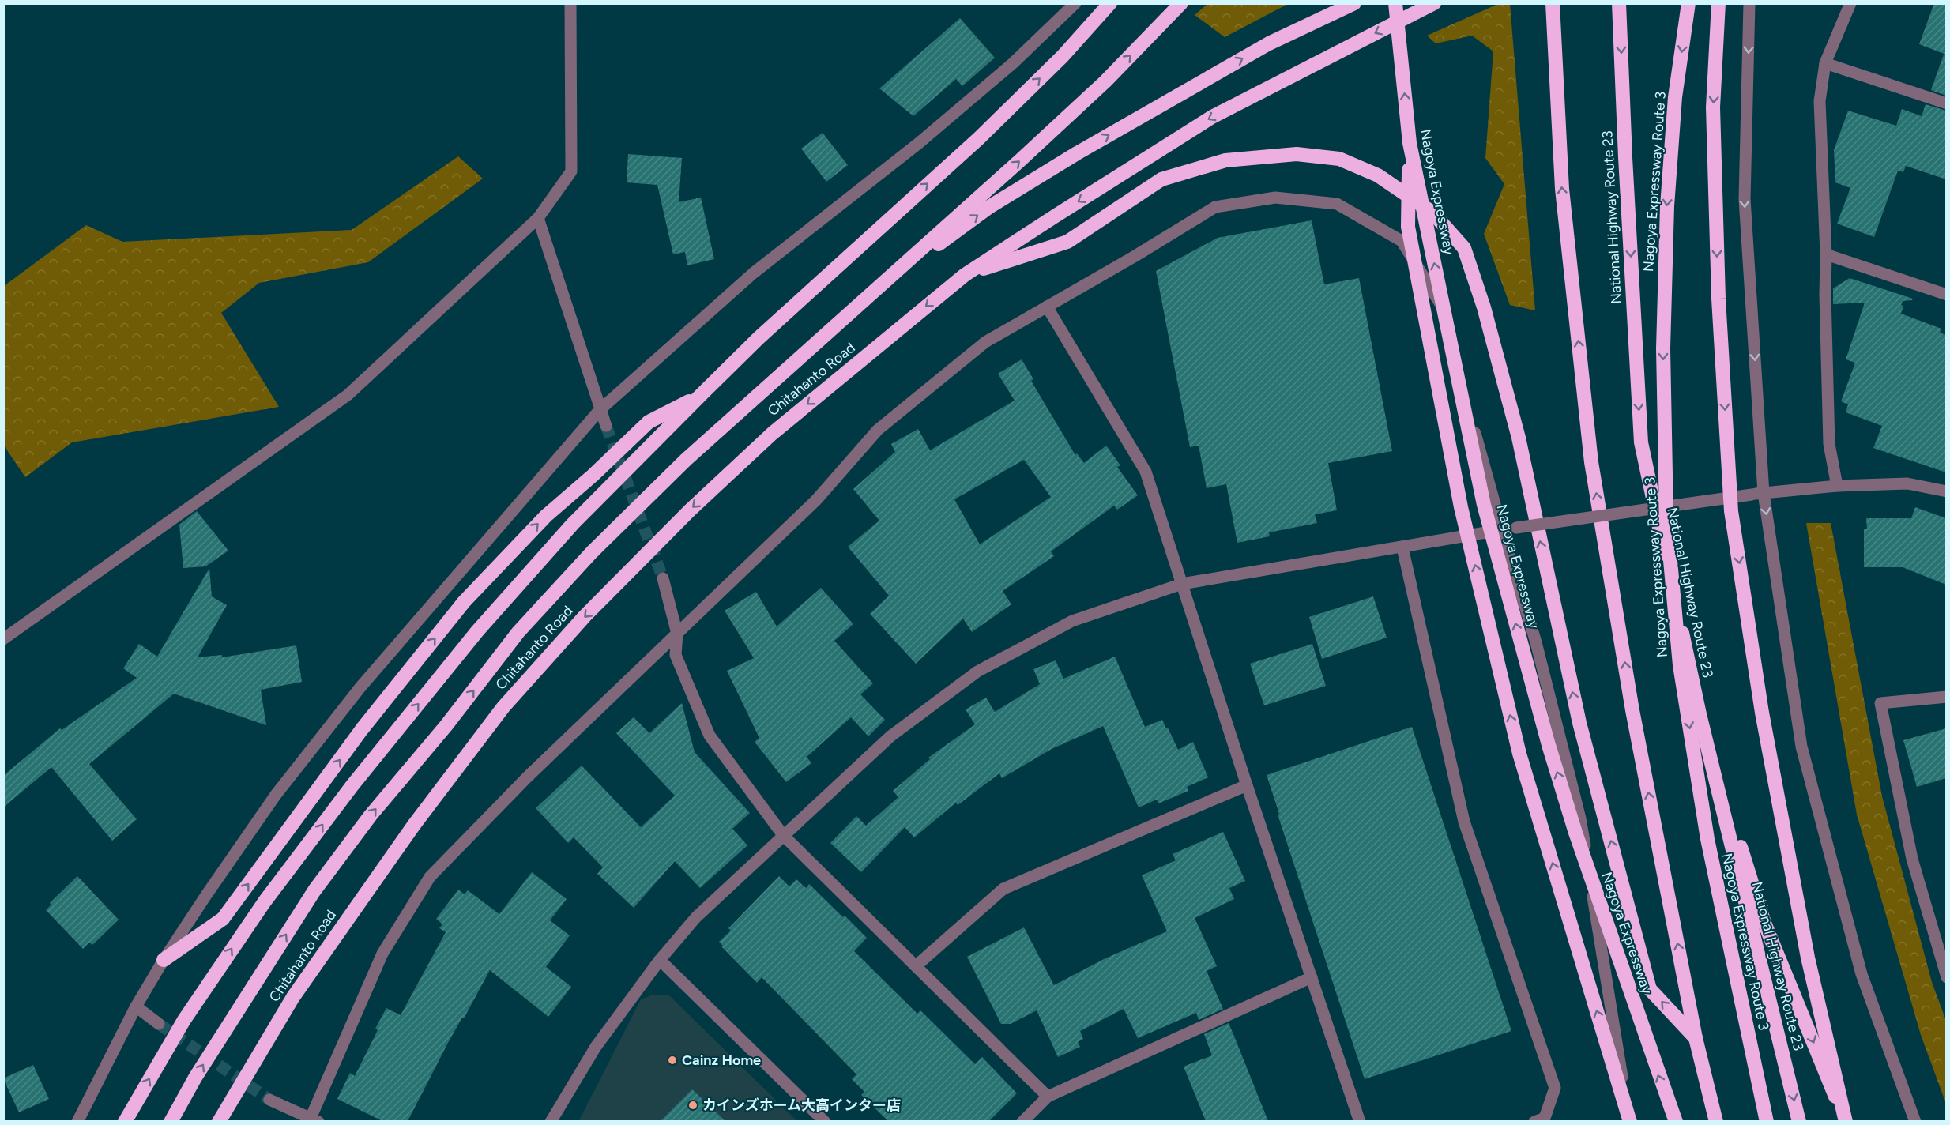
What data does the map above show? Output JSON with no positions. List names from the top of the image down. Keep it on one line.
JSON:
{"streets":{"highway":["Nagoya Expressway Route 3","Nagoya Expressway","National Highway Route 23","Chitahanto Road"]},"places":["Cainz Home","カインズホーム大高インター店"]}
